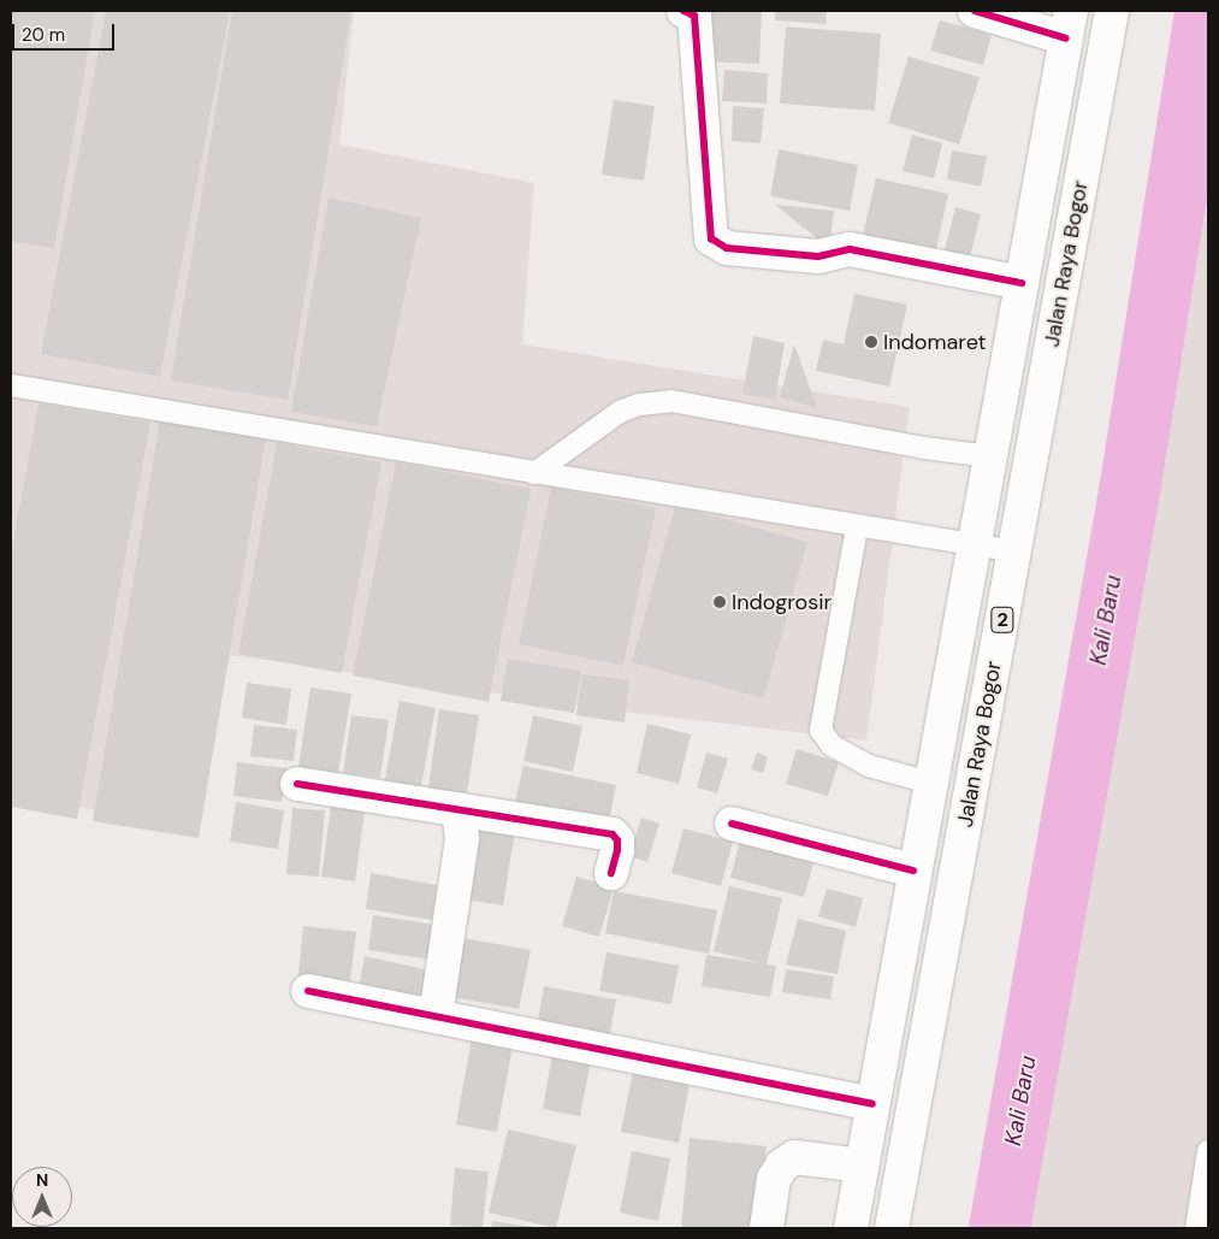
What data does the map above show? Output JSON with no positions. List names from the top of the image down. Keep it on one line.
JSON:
{"streets":{"main road":["Jalan Raya Bogor","2"]},"water":["Kali Baru"],"places":["Indomaret","Indogrosir"],"scale_bar":"20 m","north":"top"}
